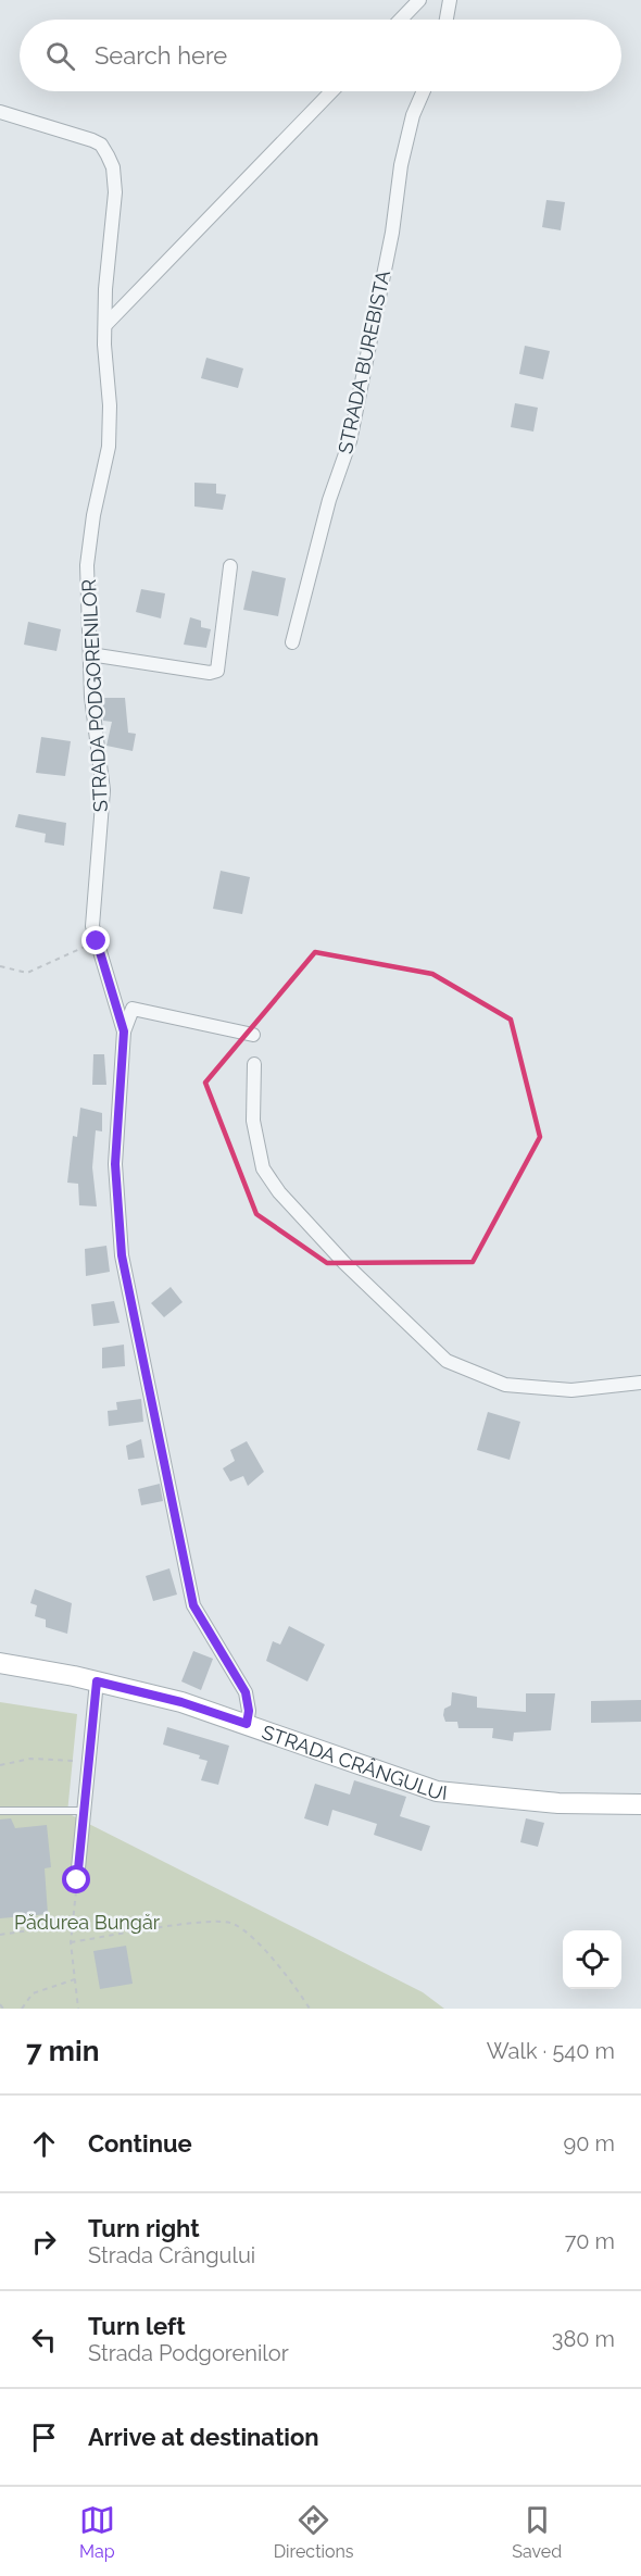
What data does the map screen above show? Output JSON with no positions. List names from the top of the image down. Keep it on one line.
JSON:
{"streets":{"main road":["STRADA CRÂNGULUI"],"street":["STRADA BUREBISTA","STRADA PODGORENILOR"]},"crossings":[["STRADA PODGORENILOR","STRADA CRÂNGULUI"]],"parks":["Pădurea Bungăr"],"page":{"search":"Search here","heading":["7 min","Walk · 540 m"],"list":[["Continue","90 m"],["Turn right","Strada Crângului","70 m"],["Turn left","Strada Podgorenilor","380 m"],"Arrive at destination"],"nav":["Map","Directions","Saved"]}}
